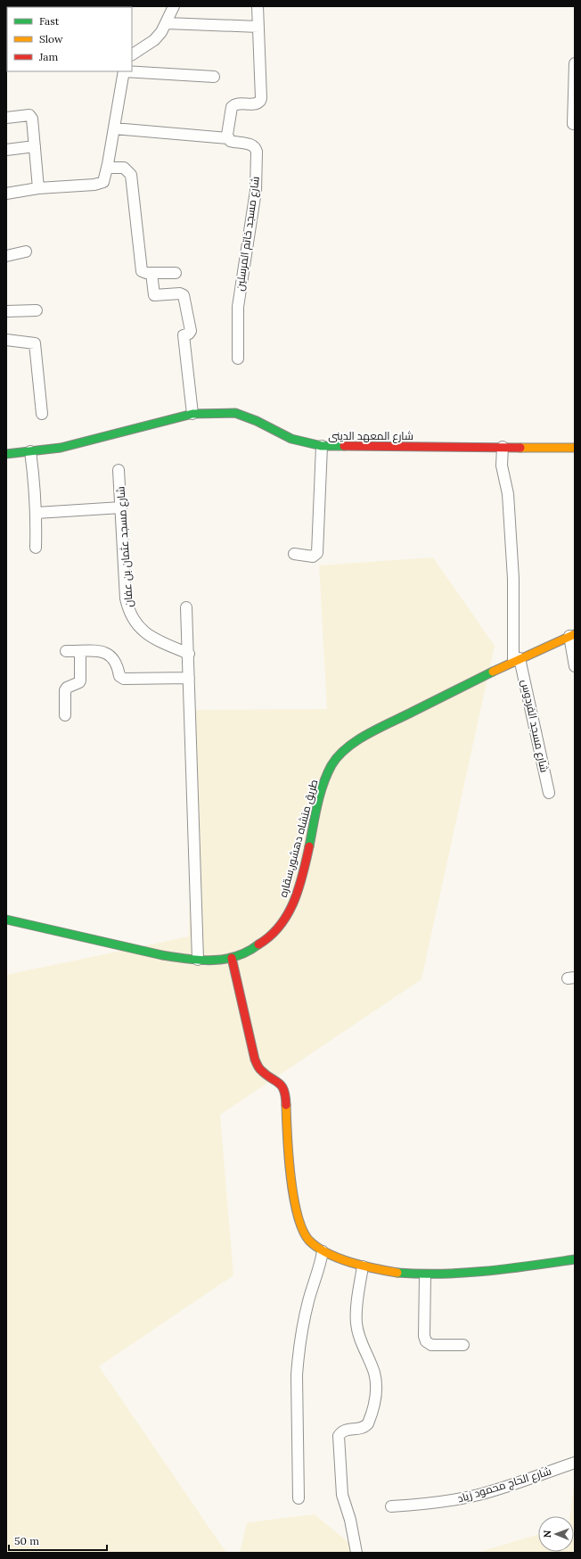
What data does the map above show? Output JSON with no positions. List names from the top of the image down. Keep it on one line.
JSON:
{"streets":{"street":["شارع مسجد خاتم المرسلين","شارع المعهد الدينى","شارع مسجد عثمان بن عفان","شارع مسجد الفردوس","طريق منشاه دهشور,سقاره","شارع الحاج محمود زياد"]},"crossings":[["شارع المعهد الدينى","شارع مسجد الفردوس"],["شارع مسجد الفردوس","طريق منشاه دهشور,سقاره"]],"legend":["Fast","Slow","Jam"],"scale_bar":"50 m","north":"left"}
